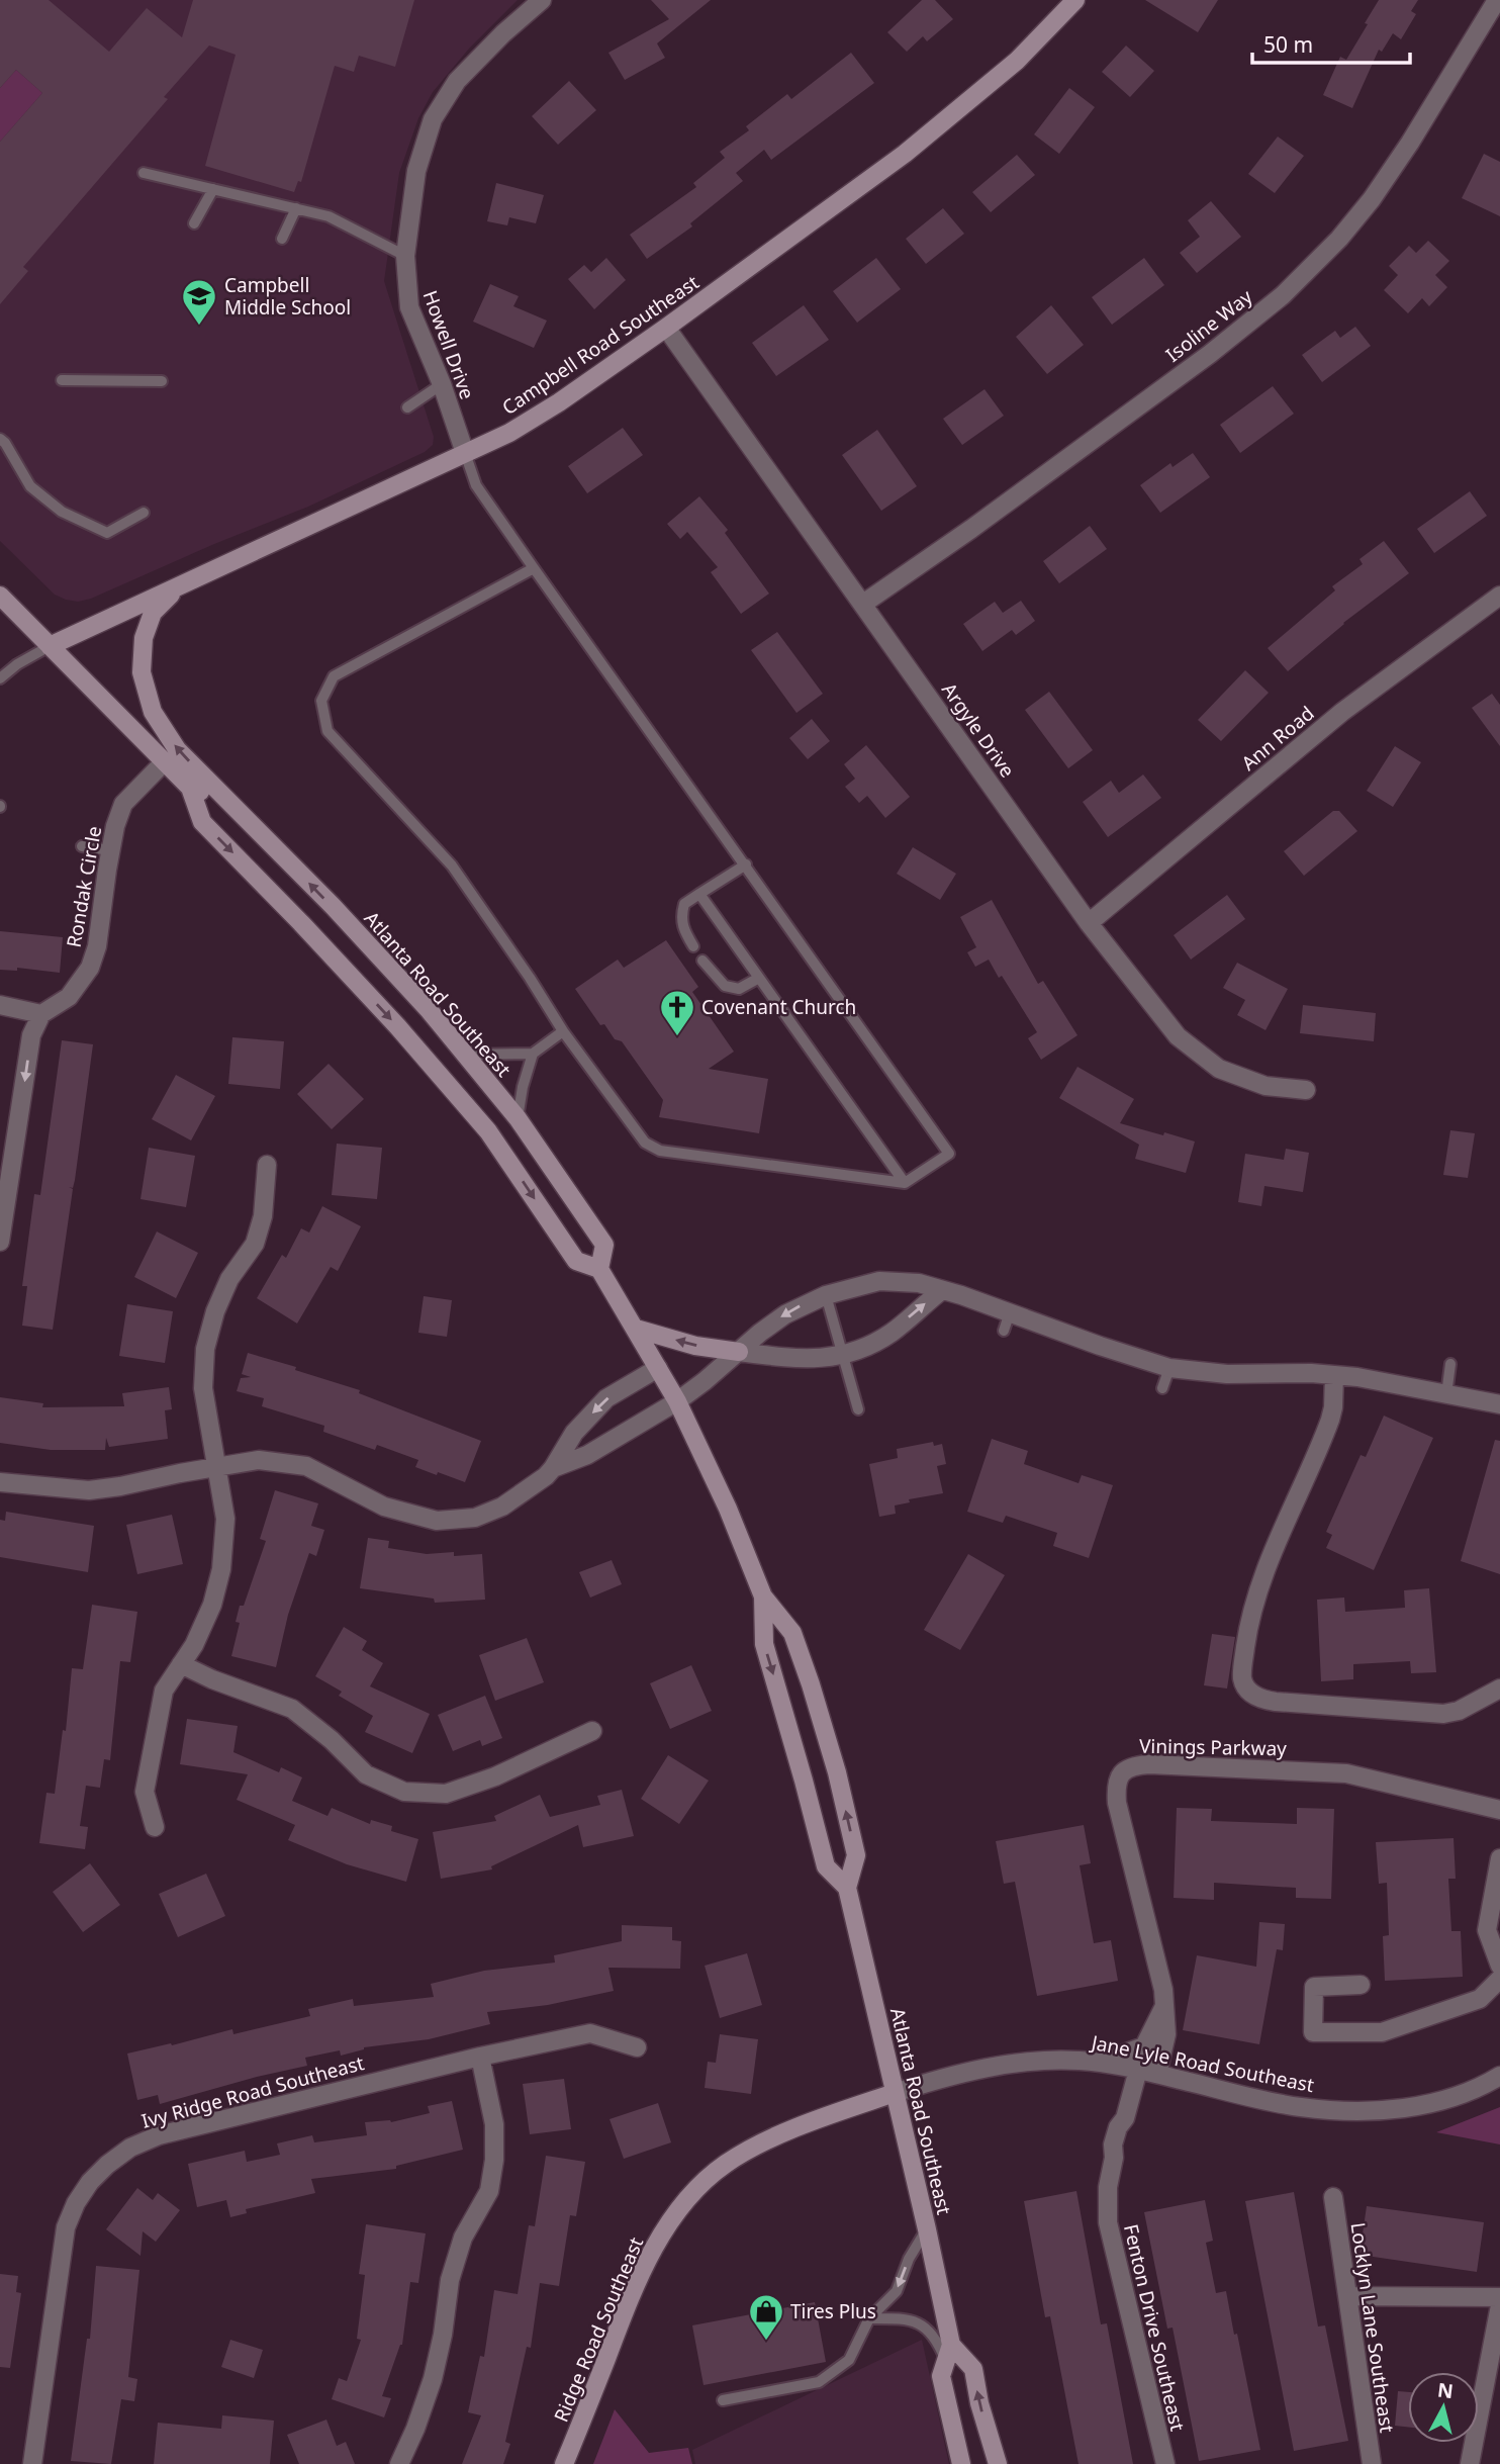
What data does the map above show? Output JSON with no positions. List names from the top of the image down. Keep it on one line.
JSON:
{"streets":{"main road":["Campbell Road Southeast","Atlanta Road Southeast","Ridge Road Southeast"],"street":["Isoline Way","Howell Drive","Argyle Drive","Ann Road","Rondak Circle","Vinings Parkway","Jane Lyle Road Southeast","Ivy Ridge Road Southeast","Fenton Drive Southeast","Locklyn Lane Southeast"]},"crossings":[["Isoline Way","Argyle Drive"],["Howell Drive","Campbell Road Southeast"],["Campbell Road Southeast","Argyle Drive"],["Campbell Road Southeast","Atlanta Road Southeast"],["Argyle Drive","Ann Road"],["Rondak Circle","Atlanta Road Southeast"],["Atlanta Road Southeast","Jane Lyle Road Southeast"],["Atlanta Road Southeast","Ridge Road Southeast"],["Vinings Parkway","Jane Lyle Road Southeast"],["Jane Lyle Road Southeast","Fenton Drive Southeast"],["Jane Lyle Road Southeast","Ridge Road Southeast"]],"places":{"school or university":["Campbell Middle School"],"church":["Covenant Church"],"shop":["Tires Plus"]},"scale_bar":"50 m","north":"top"}
